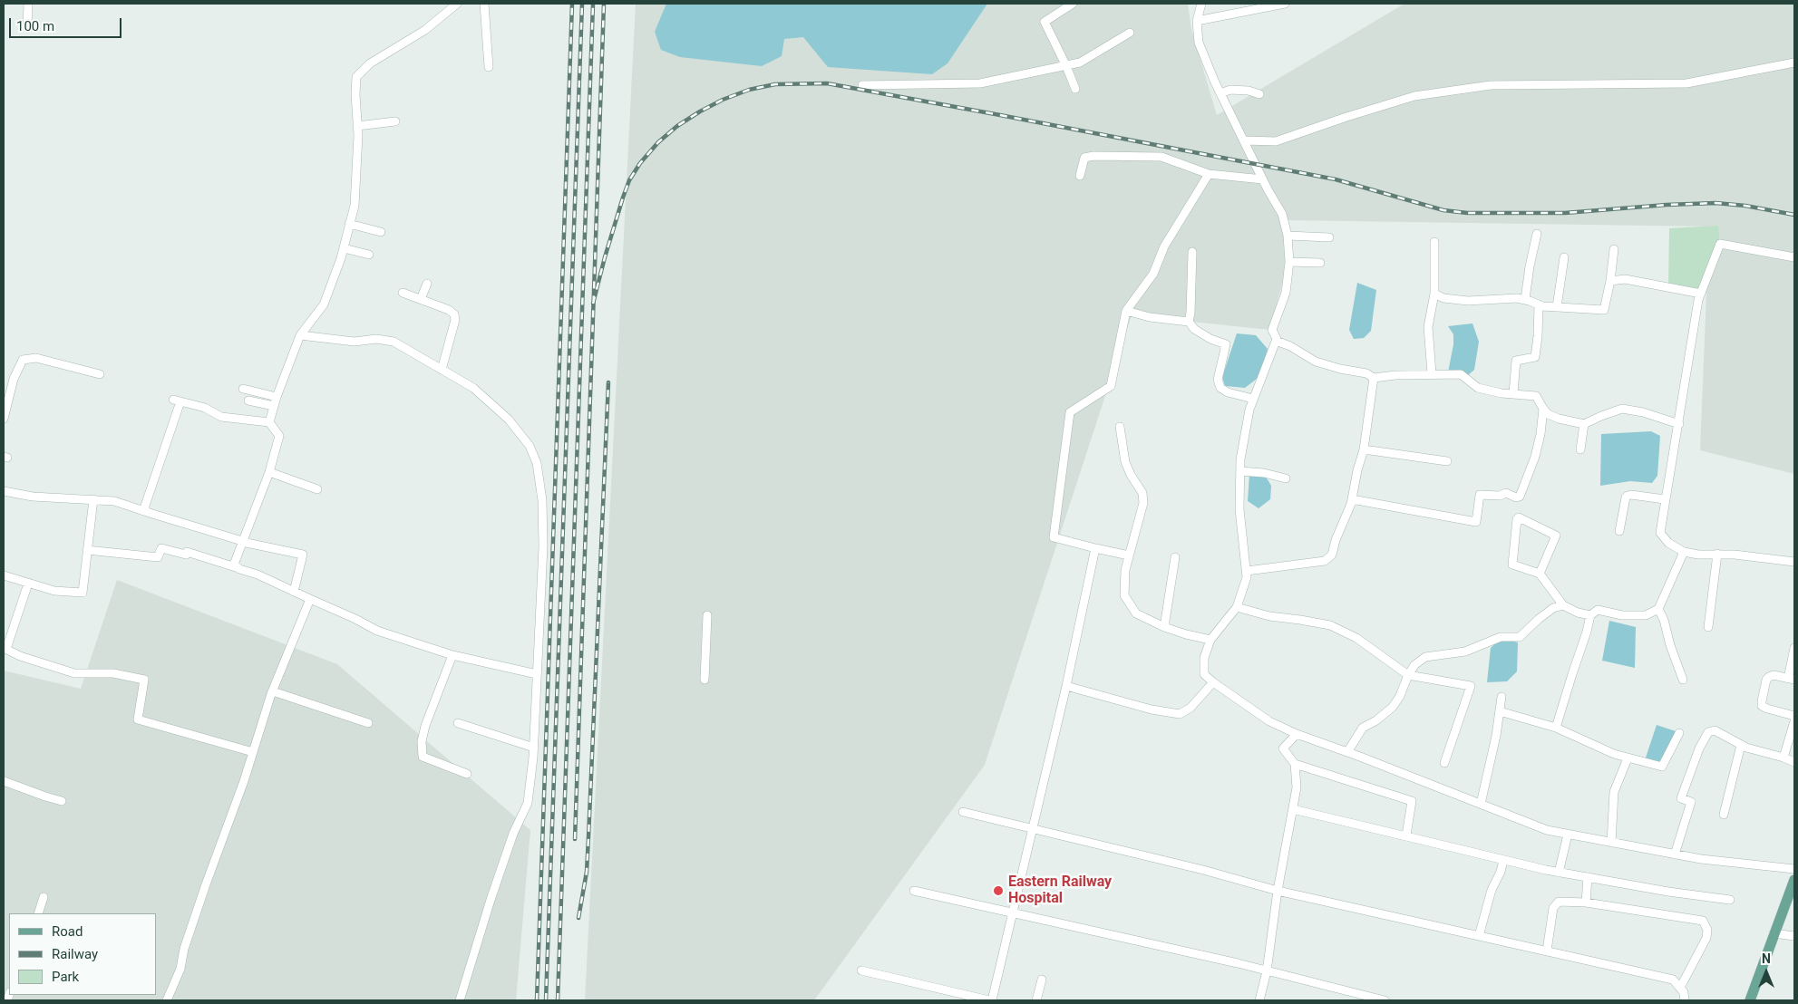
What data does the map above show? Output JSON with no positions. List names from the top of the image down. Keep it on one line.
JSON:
{"places":["Eastern Railway Hospital"],"legend":["Road","Railway","Park"],"scale_bar":"100 m","north":"top"}
